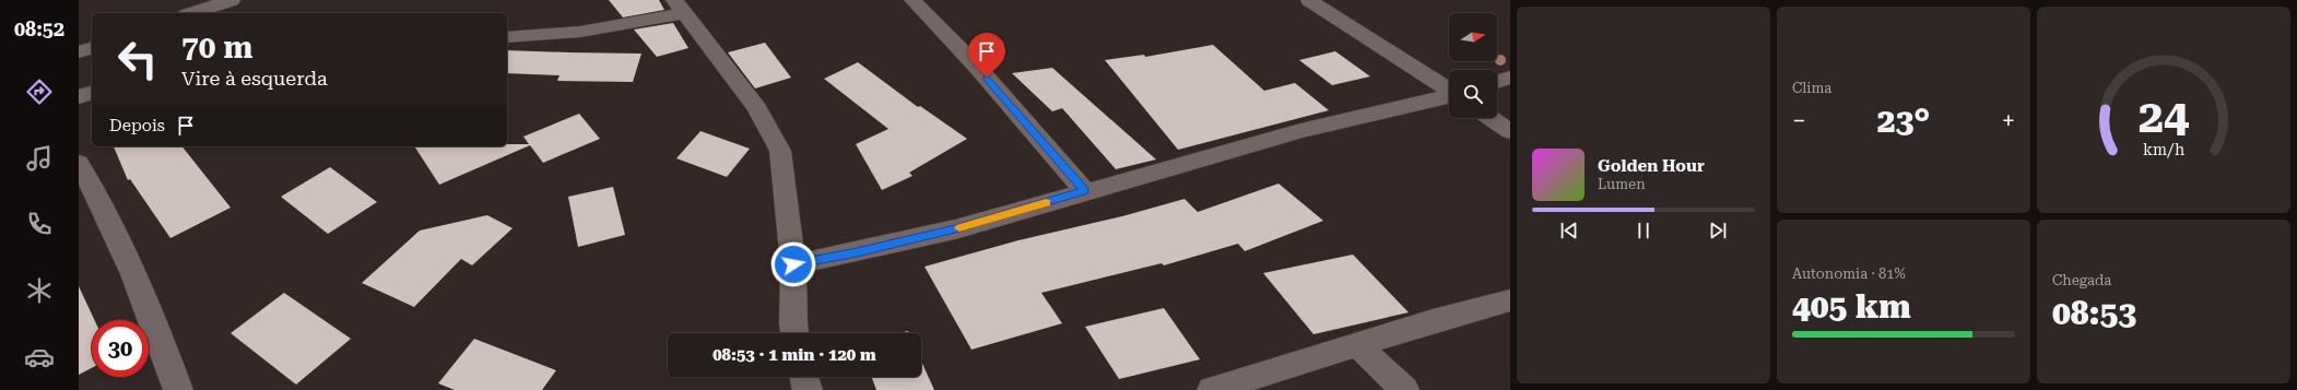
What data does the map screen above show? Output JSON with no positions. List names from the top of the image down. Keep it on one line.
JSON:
{"north":"right","page":{"tabs":"08:52","tile":["Clima",["Autonomia · 81%","405 km"],["Chegada","08:53"]],"turn":["70 m","Vire à esquerda"],"heat":["−","23°","+"],"then":"Depois","song":["Golden Hour","Lumen"],"limit":"30","trip":"08:53 · 1 min · 120 m","gauge":["24","km/h"]}}
